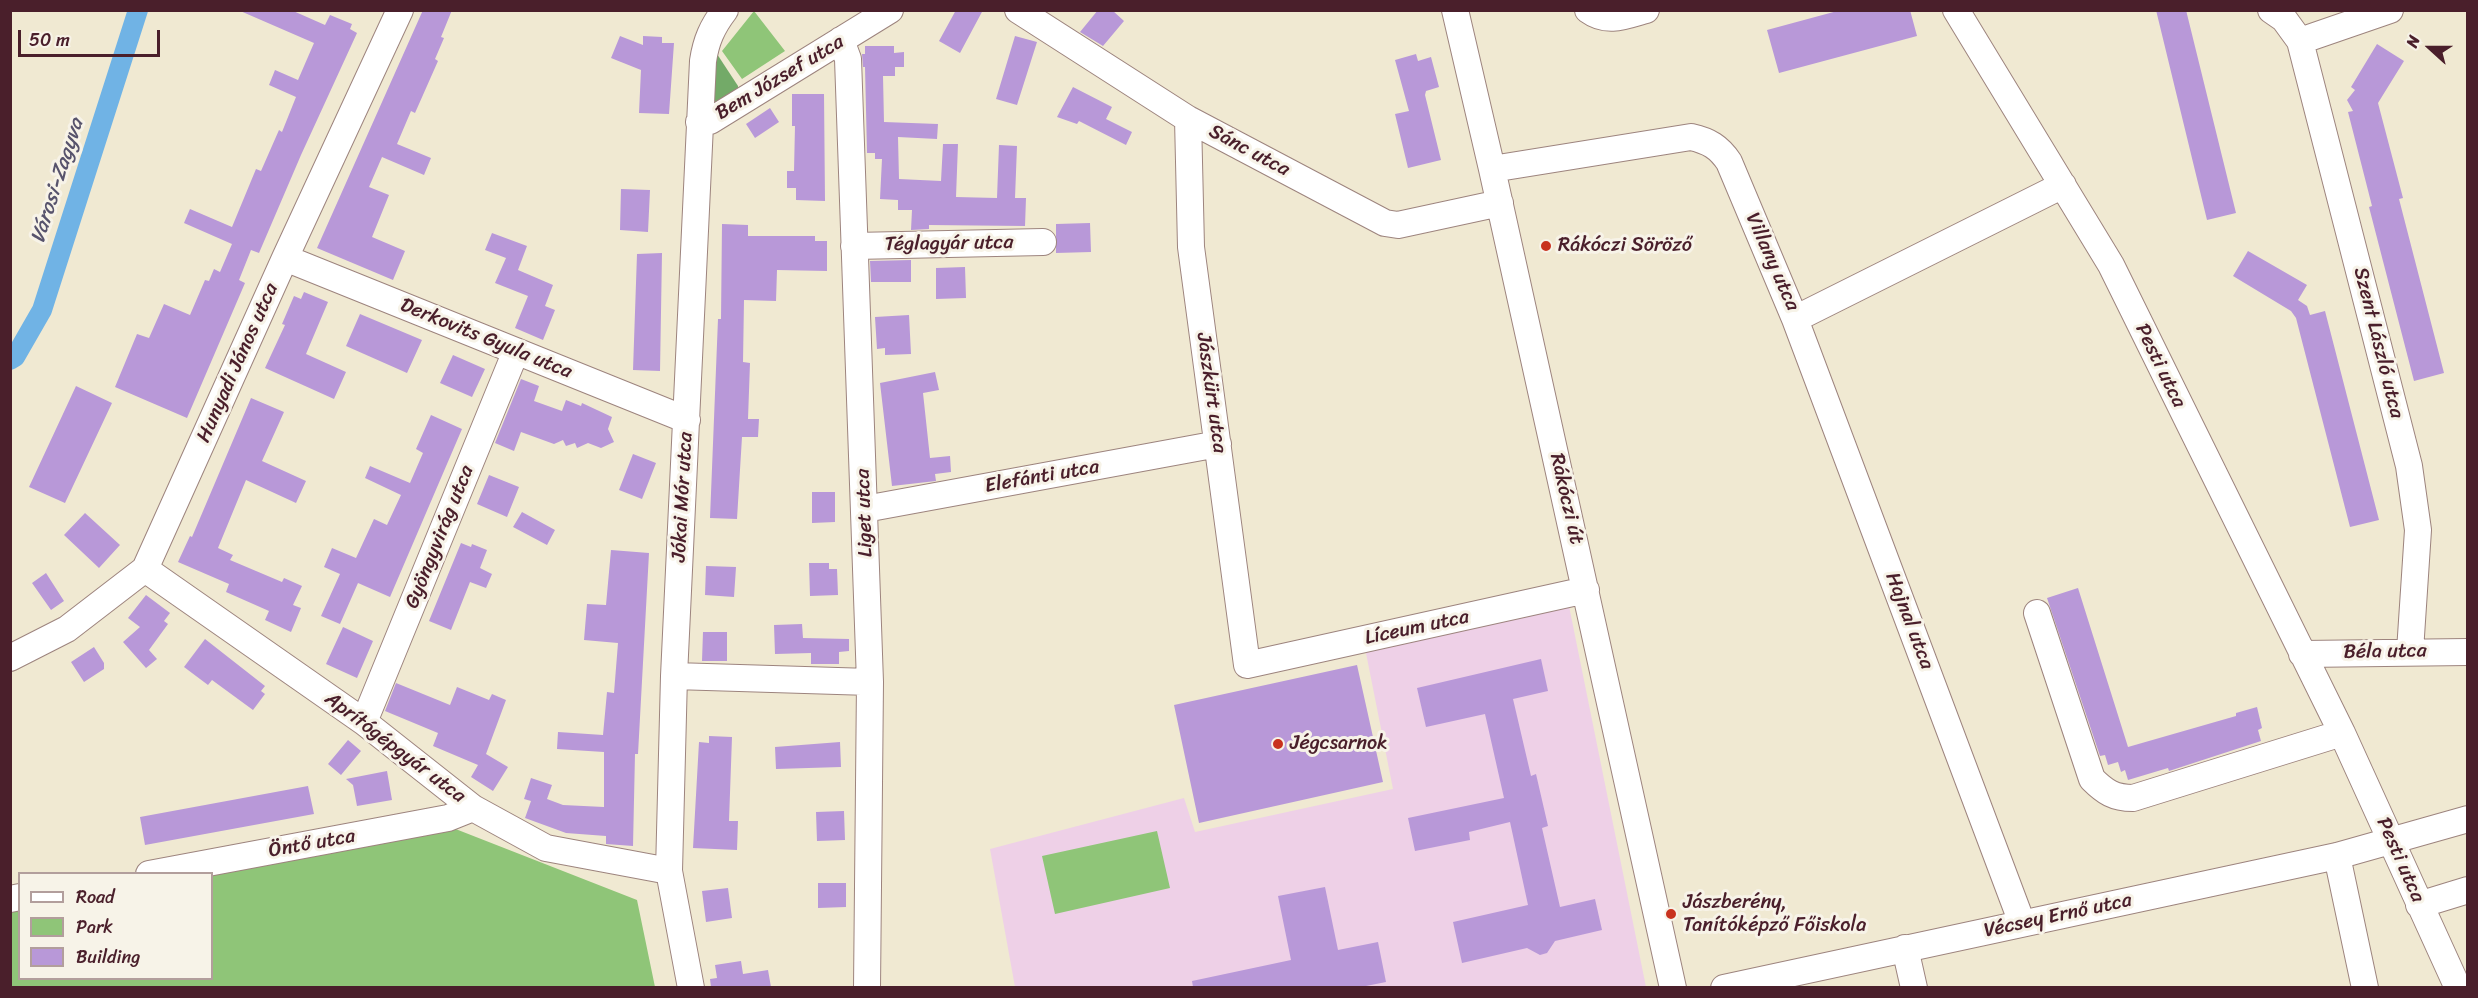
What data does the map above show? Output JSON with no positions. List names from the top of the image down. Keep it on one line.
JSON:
{"streets":{"street":["Bem József utca","Sánc utca","Téglagyár utca","Villany utca","Derkovits Gyula utca","Szent László utca","Hunyadi János utca","Pesti utca","Jászkürt utca","Elefánti utca","Jókai Mór utca","Rákóczi út","Liget utca","Gyöngyvirág utca","Hajnal utca","Líceum utca","Béla utca","Aprítógépgyár utca","Öntő utca","Vécsey Ernő utca"]},"crossings":[["Bem József utca","Jókai Mór utca"],["Bem József utca","Liget utca"],["Sánc utca","Jászkürt utca"],["Sánc utca","Rákóczi út"],["Téglagyár utca","Liget utca"],["Villany utca","Pesti utca"],["Villany utca","Rákóczi út"],["Villany utca","Hajnal utca"],["Derkovits Gyula utca","Hunyadi János utca"],["Derkovits Gyula utca","Jókai Mór utca"],["Derkovits Gyula utca","Gyöngyvirág utca"],["Szent László utca","Béla utca"],["Hunyadi János utca","Aprítógépgyár utca"],["Pesti utca","Béla utca"],["Pesti utca","Vécsey Ernő utca"],["Jászkürt utca","Elefánti utca"],["Jászkürt utca","Líceum utca"],["Elefánti utca","Liget utca"],["Jókai Mór utca","Aprítógépgyár utca"],["Rákóczi út","Líceum utca"],["Gyöngyvirág utca","Aprítógépgyár utca"],["Hajnal utca","Vécsey Ernő utca"],["Aprítógépgyár utca","Öntő utca"]],"water":["Városi-Zagyva"],"places":["Rákóczi Söröző","Jégcsarnok","Jászberény, Tanítóképző Főiskola"],"legend":["Road","Park","Building"],"scale_bar":"50 m","north":"left"}
